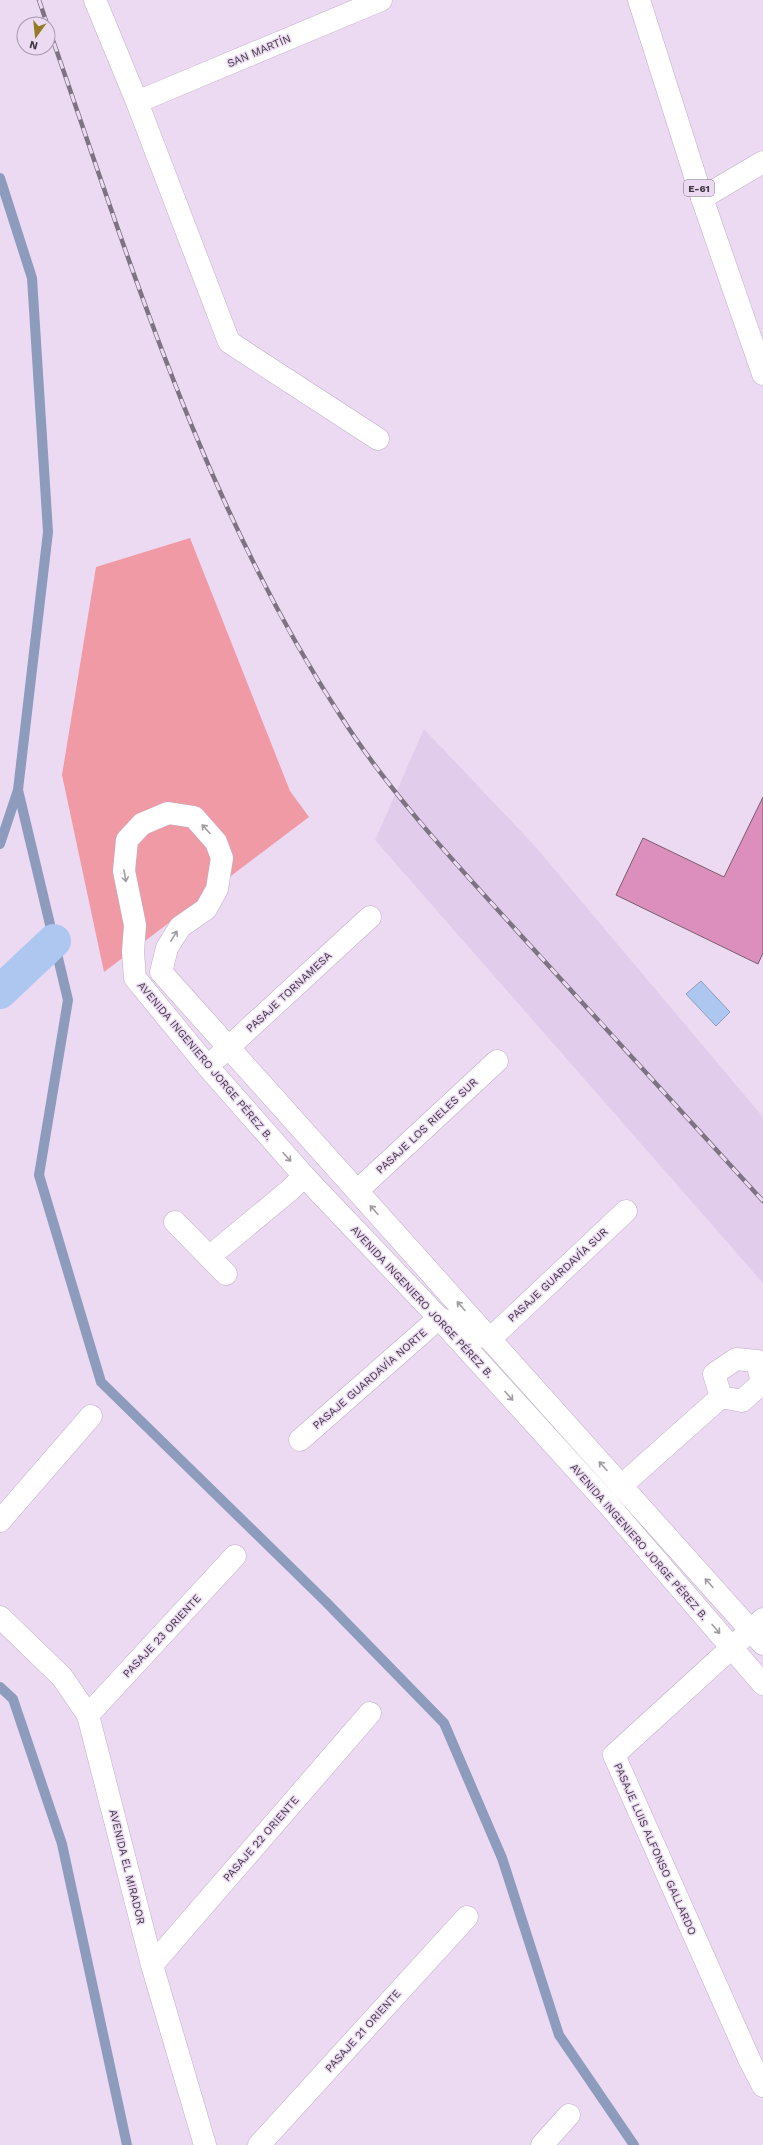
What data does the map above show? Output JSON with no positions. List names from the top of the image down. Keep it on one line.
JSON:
{"streets":{"street":["SAN MARTÍN","E-61","PASAJE TORNAMESA","AVENIDA INGENIERO JORGE PÉREZ B.","PASAJE LOS RIELES SUR","PASAJE GUARDAVÍA SUR","PASAJE GUARDAVÍA NORTE","PASAJE 23 ORIENTE","PASAJE 22 ORIENTE","PASAJE LUIS ALFONSO GALLARDO","AVENIDA EL MIRADOR","PASAJE 21 ORIENTE"]},"crossings":[["PASAJE TORNAMESA","AVENIDA INGENIERO JORGE PÉREZ B."],["AVENIDA INGENIERO JORGE PÉREZ B.","PASAJE LOS RIELES SUR"],["AVENIDA INGENIERO JORGE PÉREZ B.","PASAJE GUARDAVÍA SUR"],["AVENIDA INGENIERO JORGE PÉREZ B.","PASAJE GUARDAVÍA NORTE"],["AVENIDA INGENIERO JORGE PÉREZ B.","PASAJE LUIS ALFONSO GALLARDO"],["PASAJE 23 ORIENTE","AVENIDA EL MIRADOR"],["PASAJE 22 ORIENTE","AVENIDA EL MIRADOR"]],"north":"bottom"}
